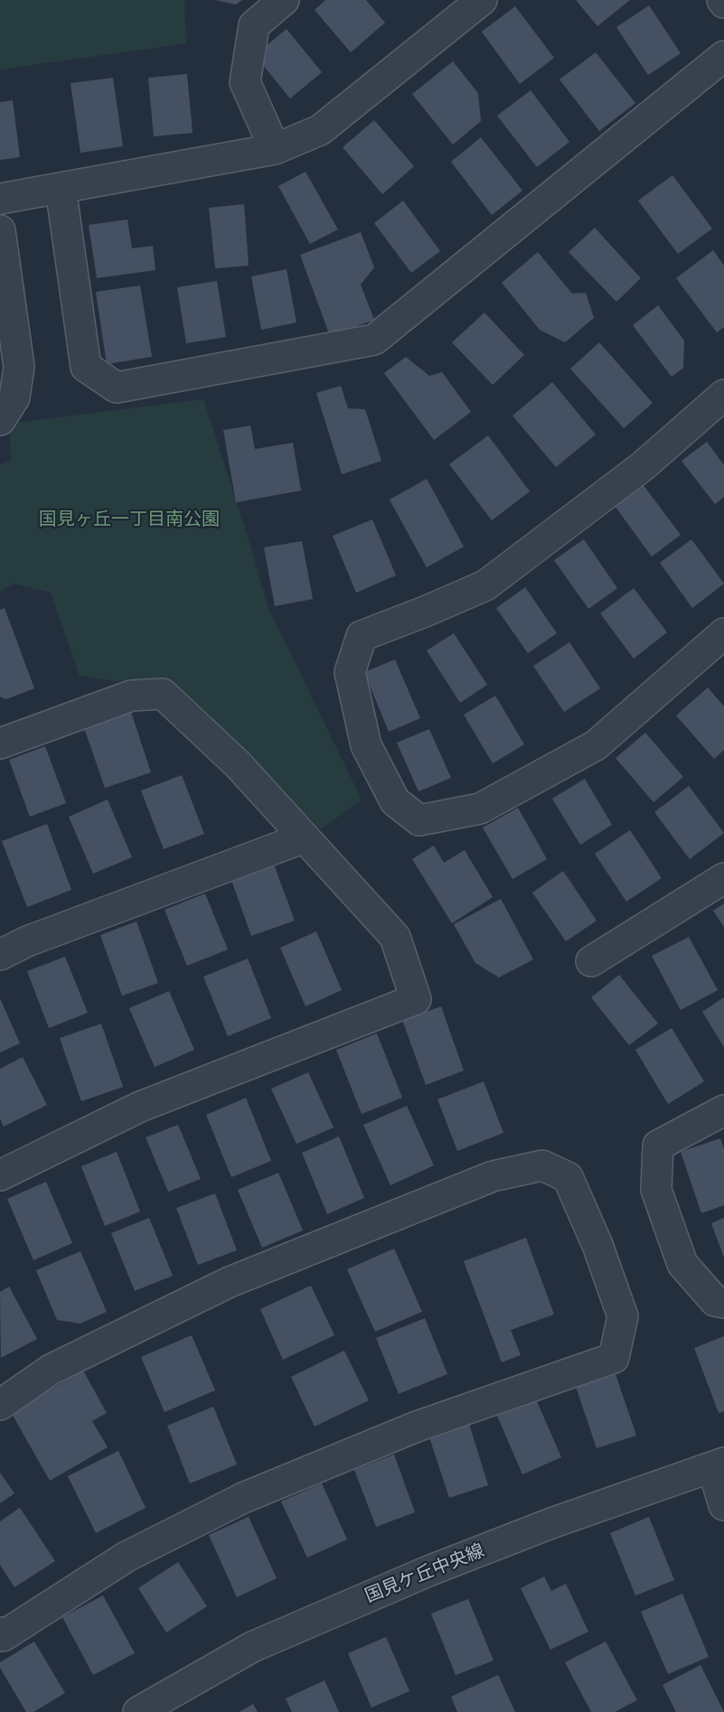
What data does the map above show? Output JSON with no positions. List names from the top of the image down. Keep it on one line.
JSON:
{"streets":{"street":["国見ケ丘中央線"]},"parks":["国見ヶ丘一丁目南公園"]}
